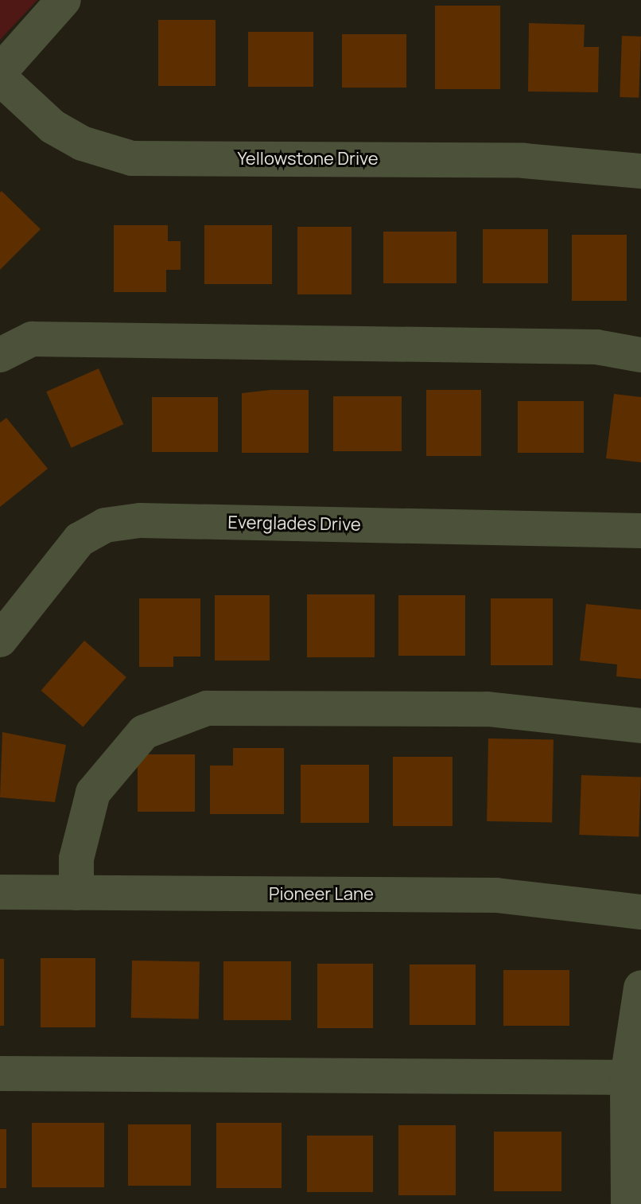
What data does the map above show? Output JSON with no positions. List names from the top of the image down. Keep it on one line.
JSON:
{"streets":{"street":["Yellowstone Drive","Everglades Drive","Pioneer Lane"]}}
